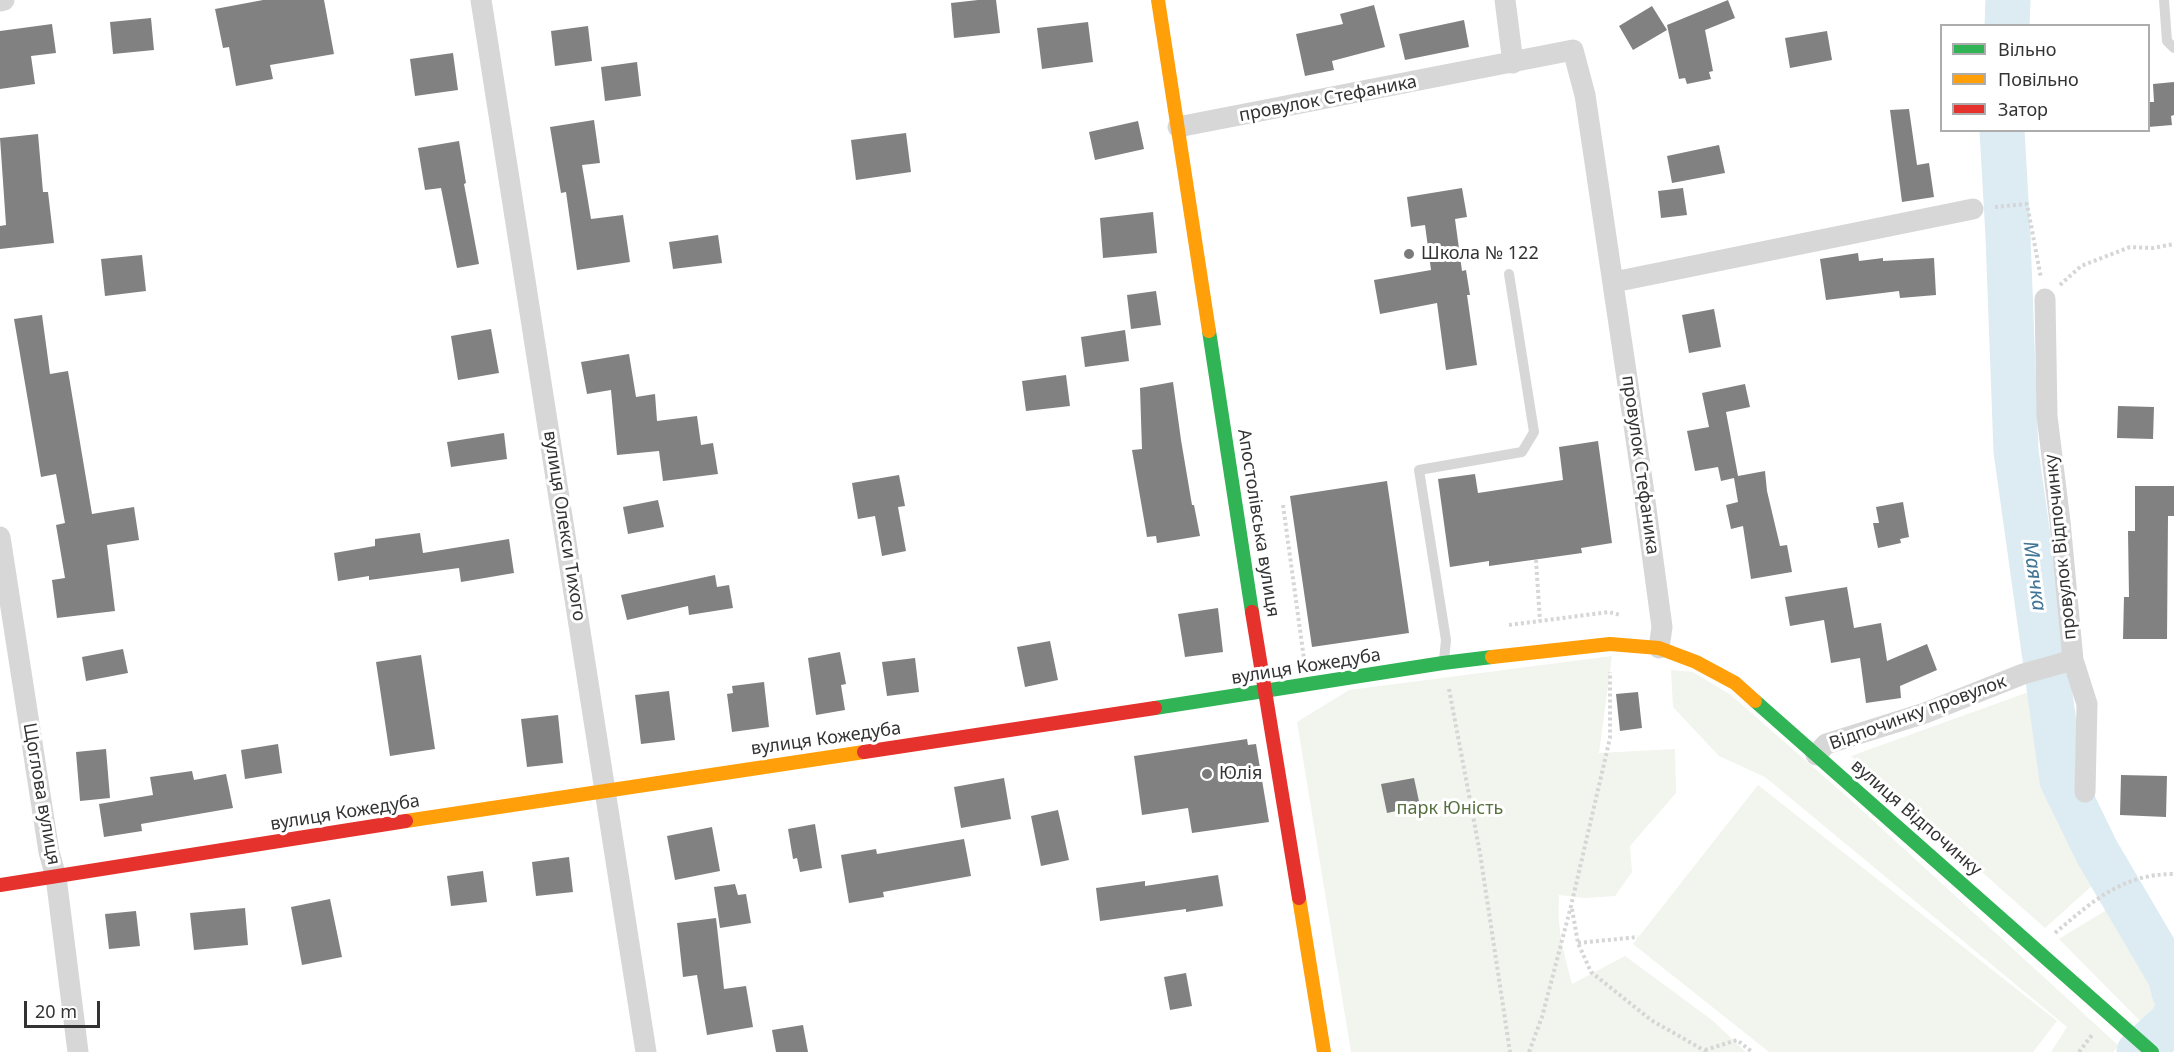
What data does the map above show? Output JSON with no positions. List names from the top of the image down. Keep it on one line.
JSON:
{"streets":{"street":["провулок Стефаника","Апостолівська вулиця","вулиця Олекси Тихого","провулок Відпочинку","вулиця Кожедуба","Відпочинку провулок","Щоглова вулиця","вулиця Відпочинку"]},"crossings":[["провулок Стефаника","Апостолівська вулиця"],["провулок Стефаника","вулиця Кожедуба"],["провулок Стефаника","вулиця Відпочинку"],["Апостолівська вулиця","вулиця Кожедуба"],["вулиця Олекси Тихого","вулиця Кожедуба"],["провулок Відпочинку","Відпочинку провулок"],["вулиця Кожедуба","Щоглова вулиця"],["вулиця Кожедуба","вулиця Відпочинку"],["Відпочинку провулок","вулиця Відпочинку"]],"water":["Маячка"],"parks":["парк Юність"],"places":["Школа № 122","Юлія"],"legend":["Вільно","Повільно","Затор"],"scale_bar":"20 m"}
